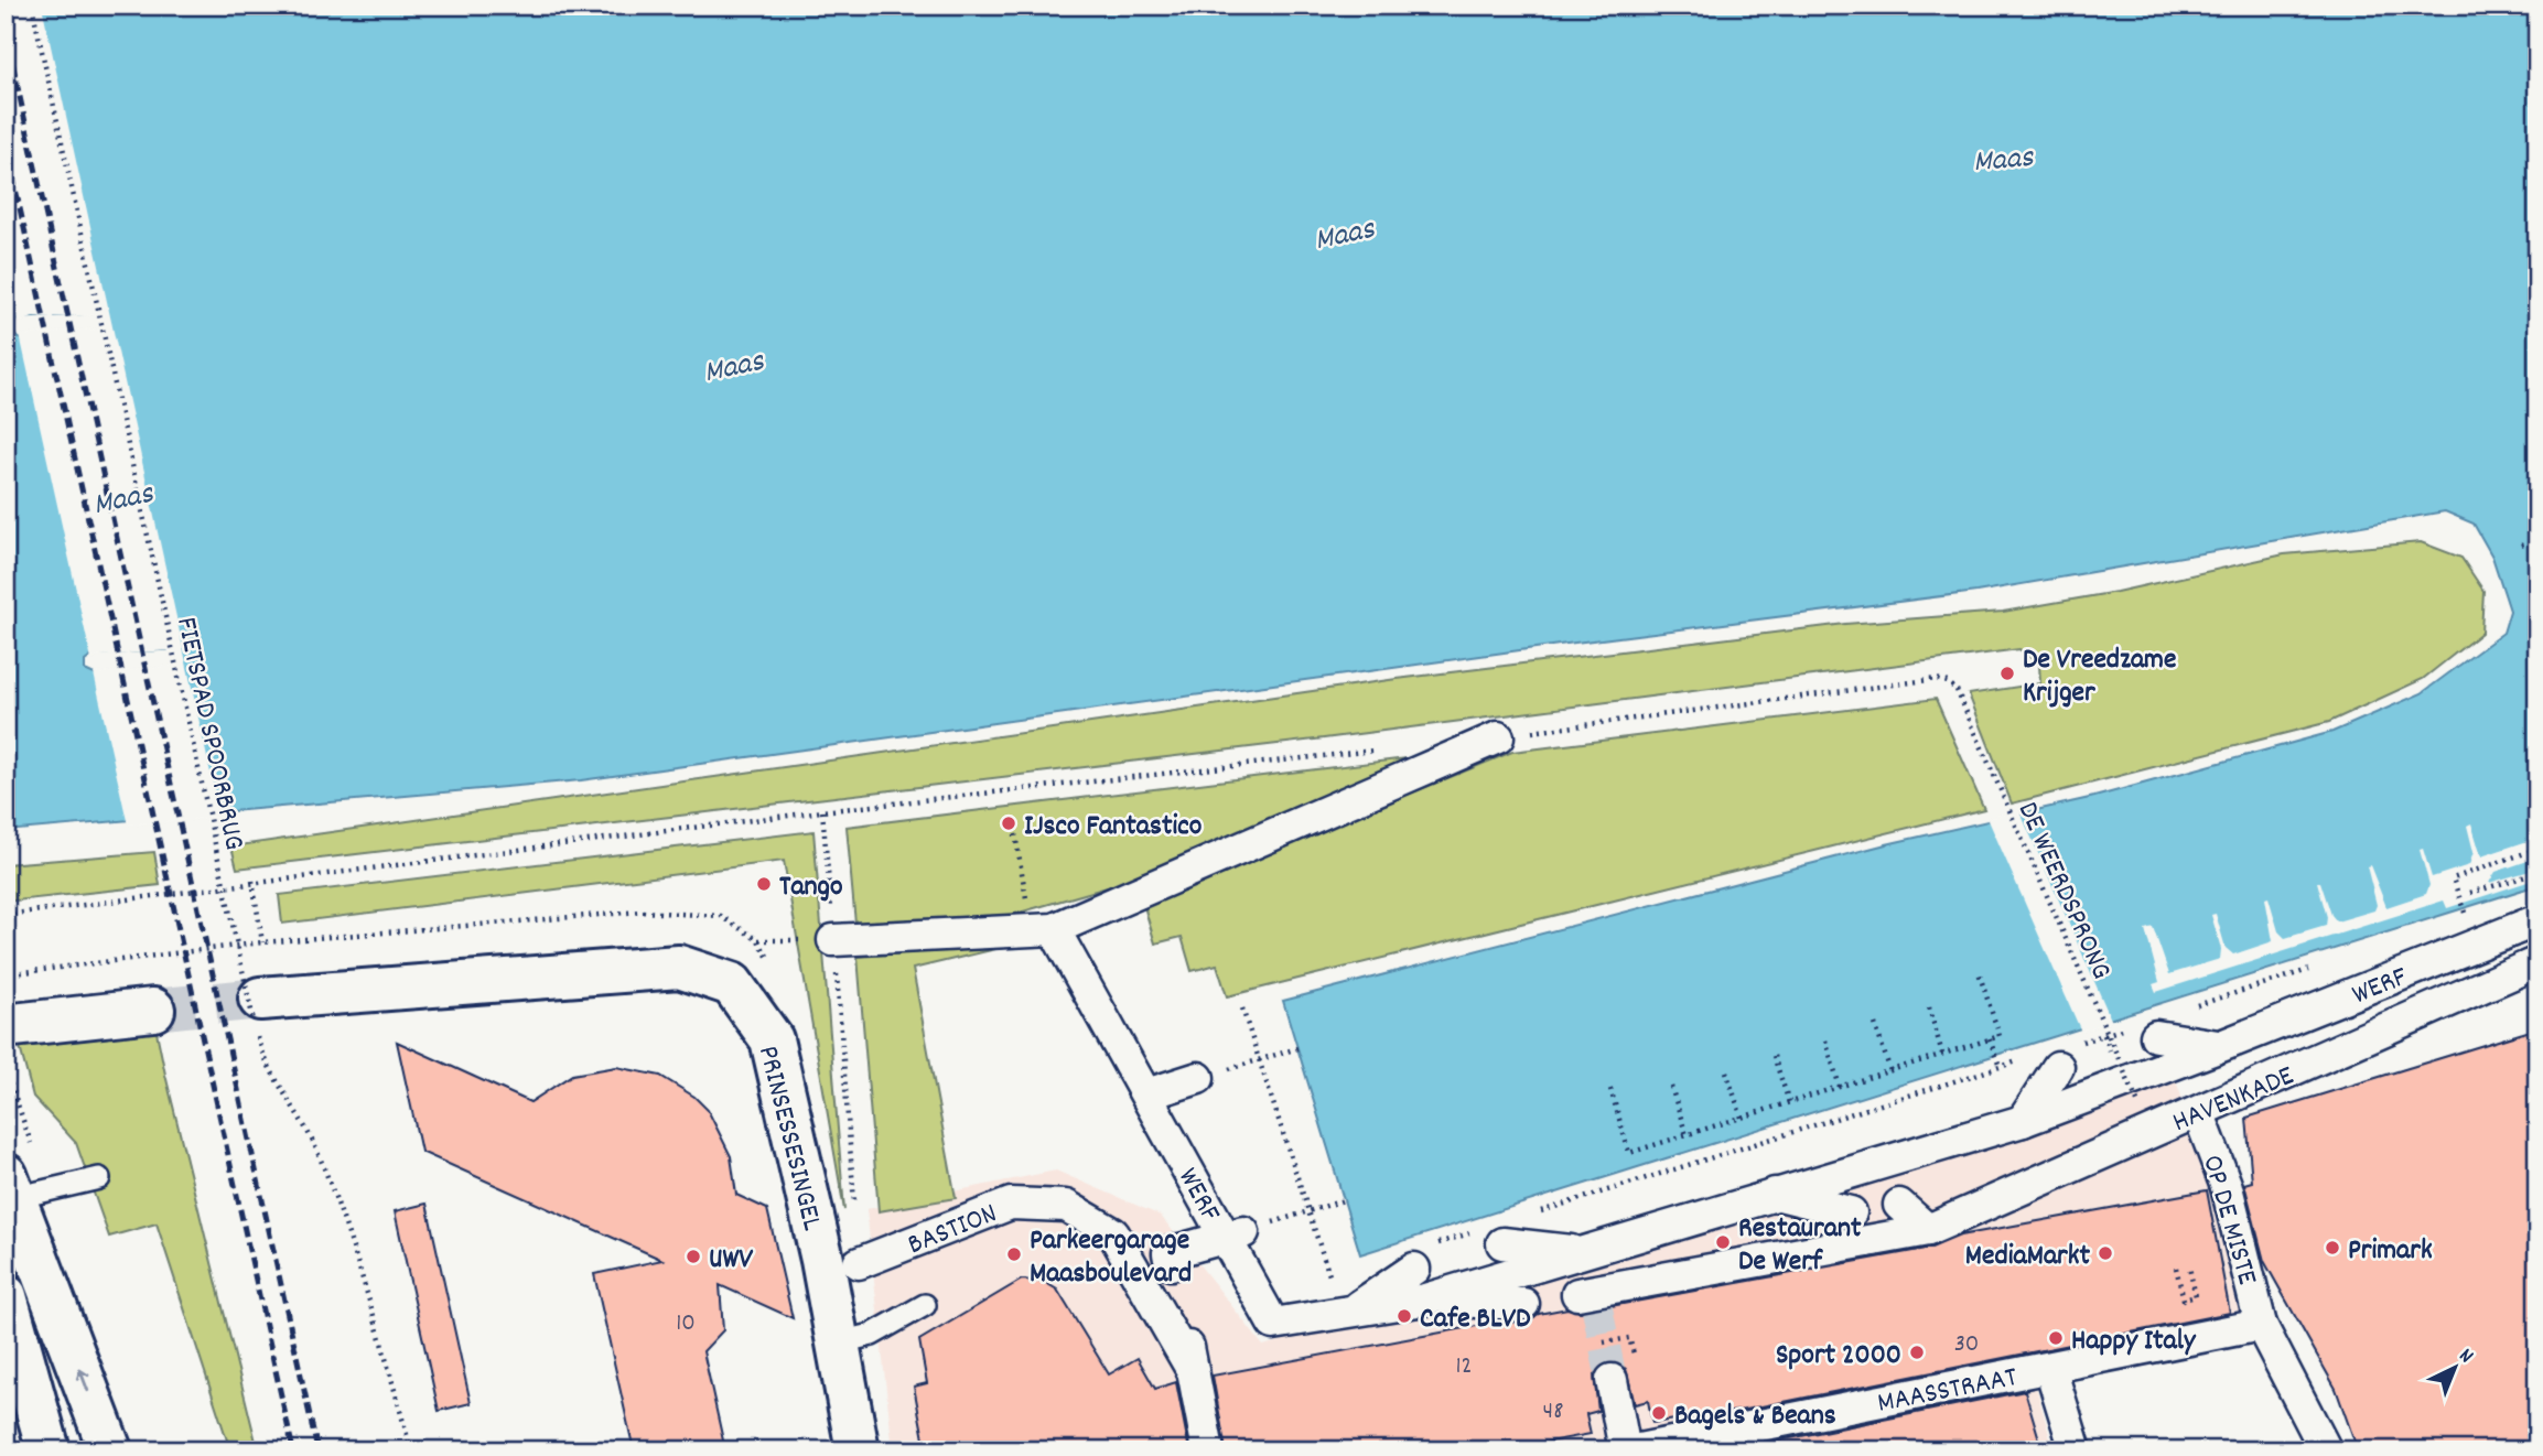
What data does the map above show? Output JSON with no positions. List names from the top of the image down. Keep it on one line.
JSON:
{"streets":{"street":["WERF","HAVENKADE","PRINSESSESINGEL","OP DE MISTE","BASTION","MAASSTRAAT"],"path":["FIETSPAD SPOORBRUG","DE WEERDSPRONG"]},"crossings":[["FIETSPAD SPOORBRUG","PRINSESSESINGEL"],["HAVENKADE","OP DE MISTE"],["OP DE MISTE","MAASSTRAAT"]],"water":["Maas"],"places":["De Vreedzame Krijger","IJsco Fantastico","Tango","Restaurant De Werf","Primark","MediaMarkt","Parkeergarage Maasboulevard","UWV","Cafe BLVD","Happy Italy","Sport 2000","Bagels & Beans"],"house_numbers":["10","30","12","48"],"north":"top right"}
